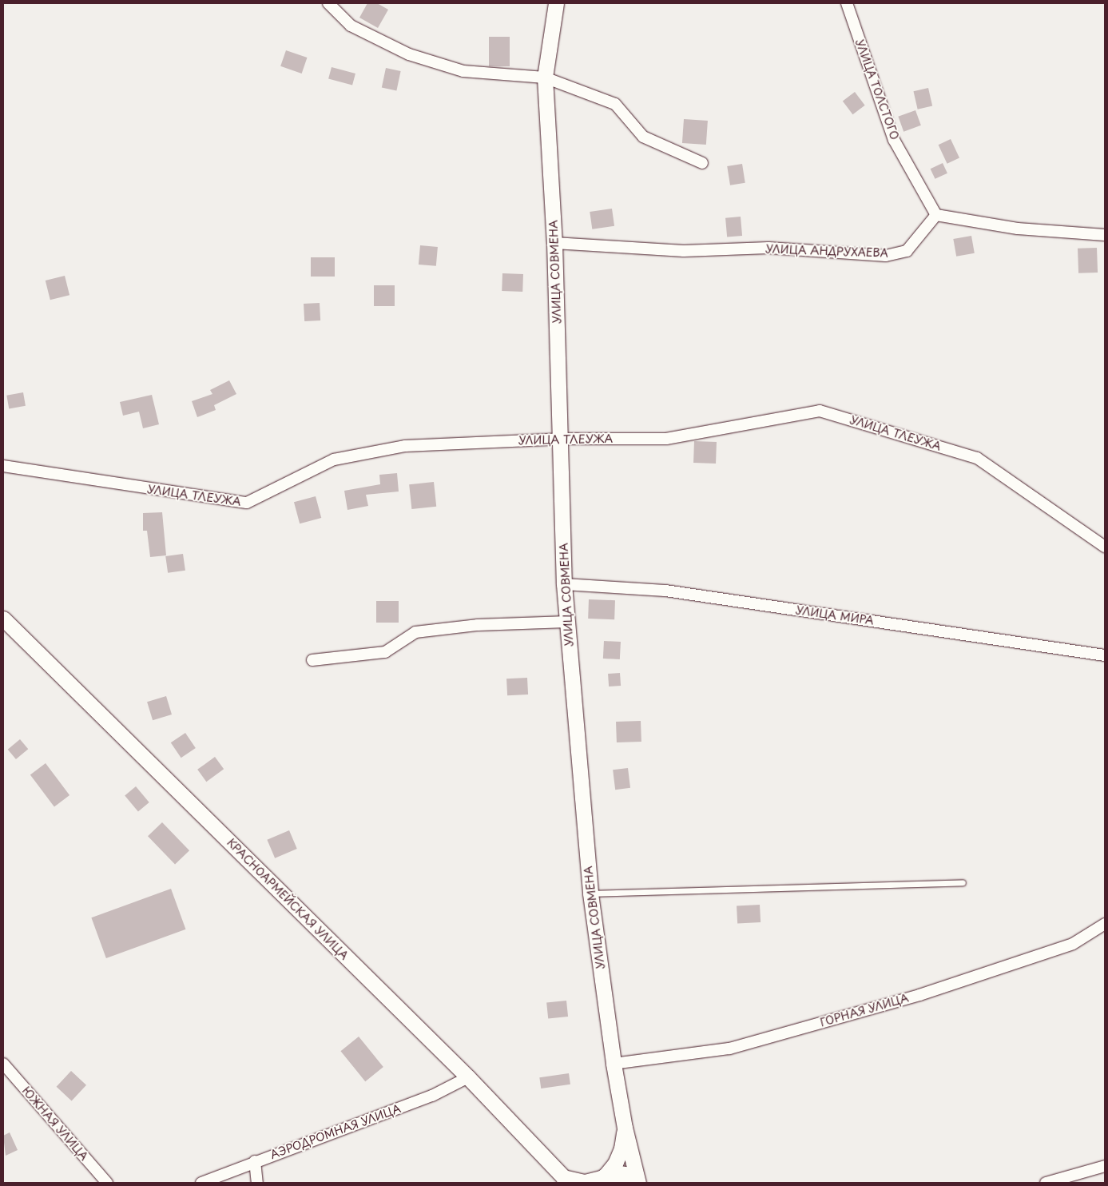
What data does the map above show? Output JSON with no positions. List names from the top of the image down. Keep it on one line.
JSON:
{"streets":{"street":["УЛИЦА ТОЛСТОГО","УЛИЦА АНДРУХАЕВА","УЛИЦА СОВМЕНА","УЛИЦА ТЛЕУЖА","УЛИЦА МИРА","КРАСНОАРМЕЙСКАЯ УЛИЦА","ГОРНАЯ УЛИЦА","ЮЖНАЯ УЛИЦА","АЭРОДРОМНАЯ УЛИЦА"]},"crossings":[["УЛИЦА ТОЛСТОГО","УЛИЦА АНДРУХАЕВА"],["УЛИЦА АНДРУХАЕВА","УЛИЦА СОВМЕНА"],["УЛИЦА СОВМЕНА","УЛИЦА ТЛЕУЖА"],["УЛИЦА СОВМЕНА","УЛИЦА МИРА"],["УЛИЦА СОВМЕНА","ГОРНАЯ УЛИЦА"],["КРАСНОАРМЕЙСКАЯ УЛИЦА","АЭРОДРОМНАЯ УЛИЦА"]]}
